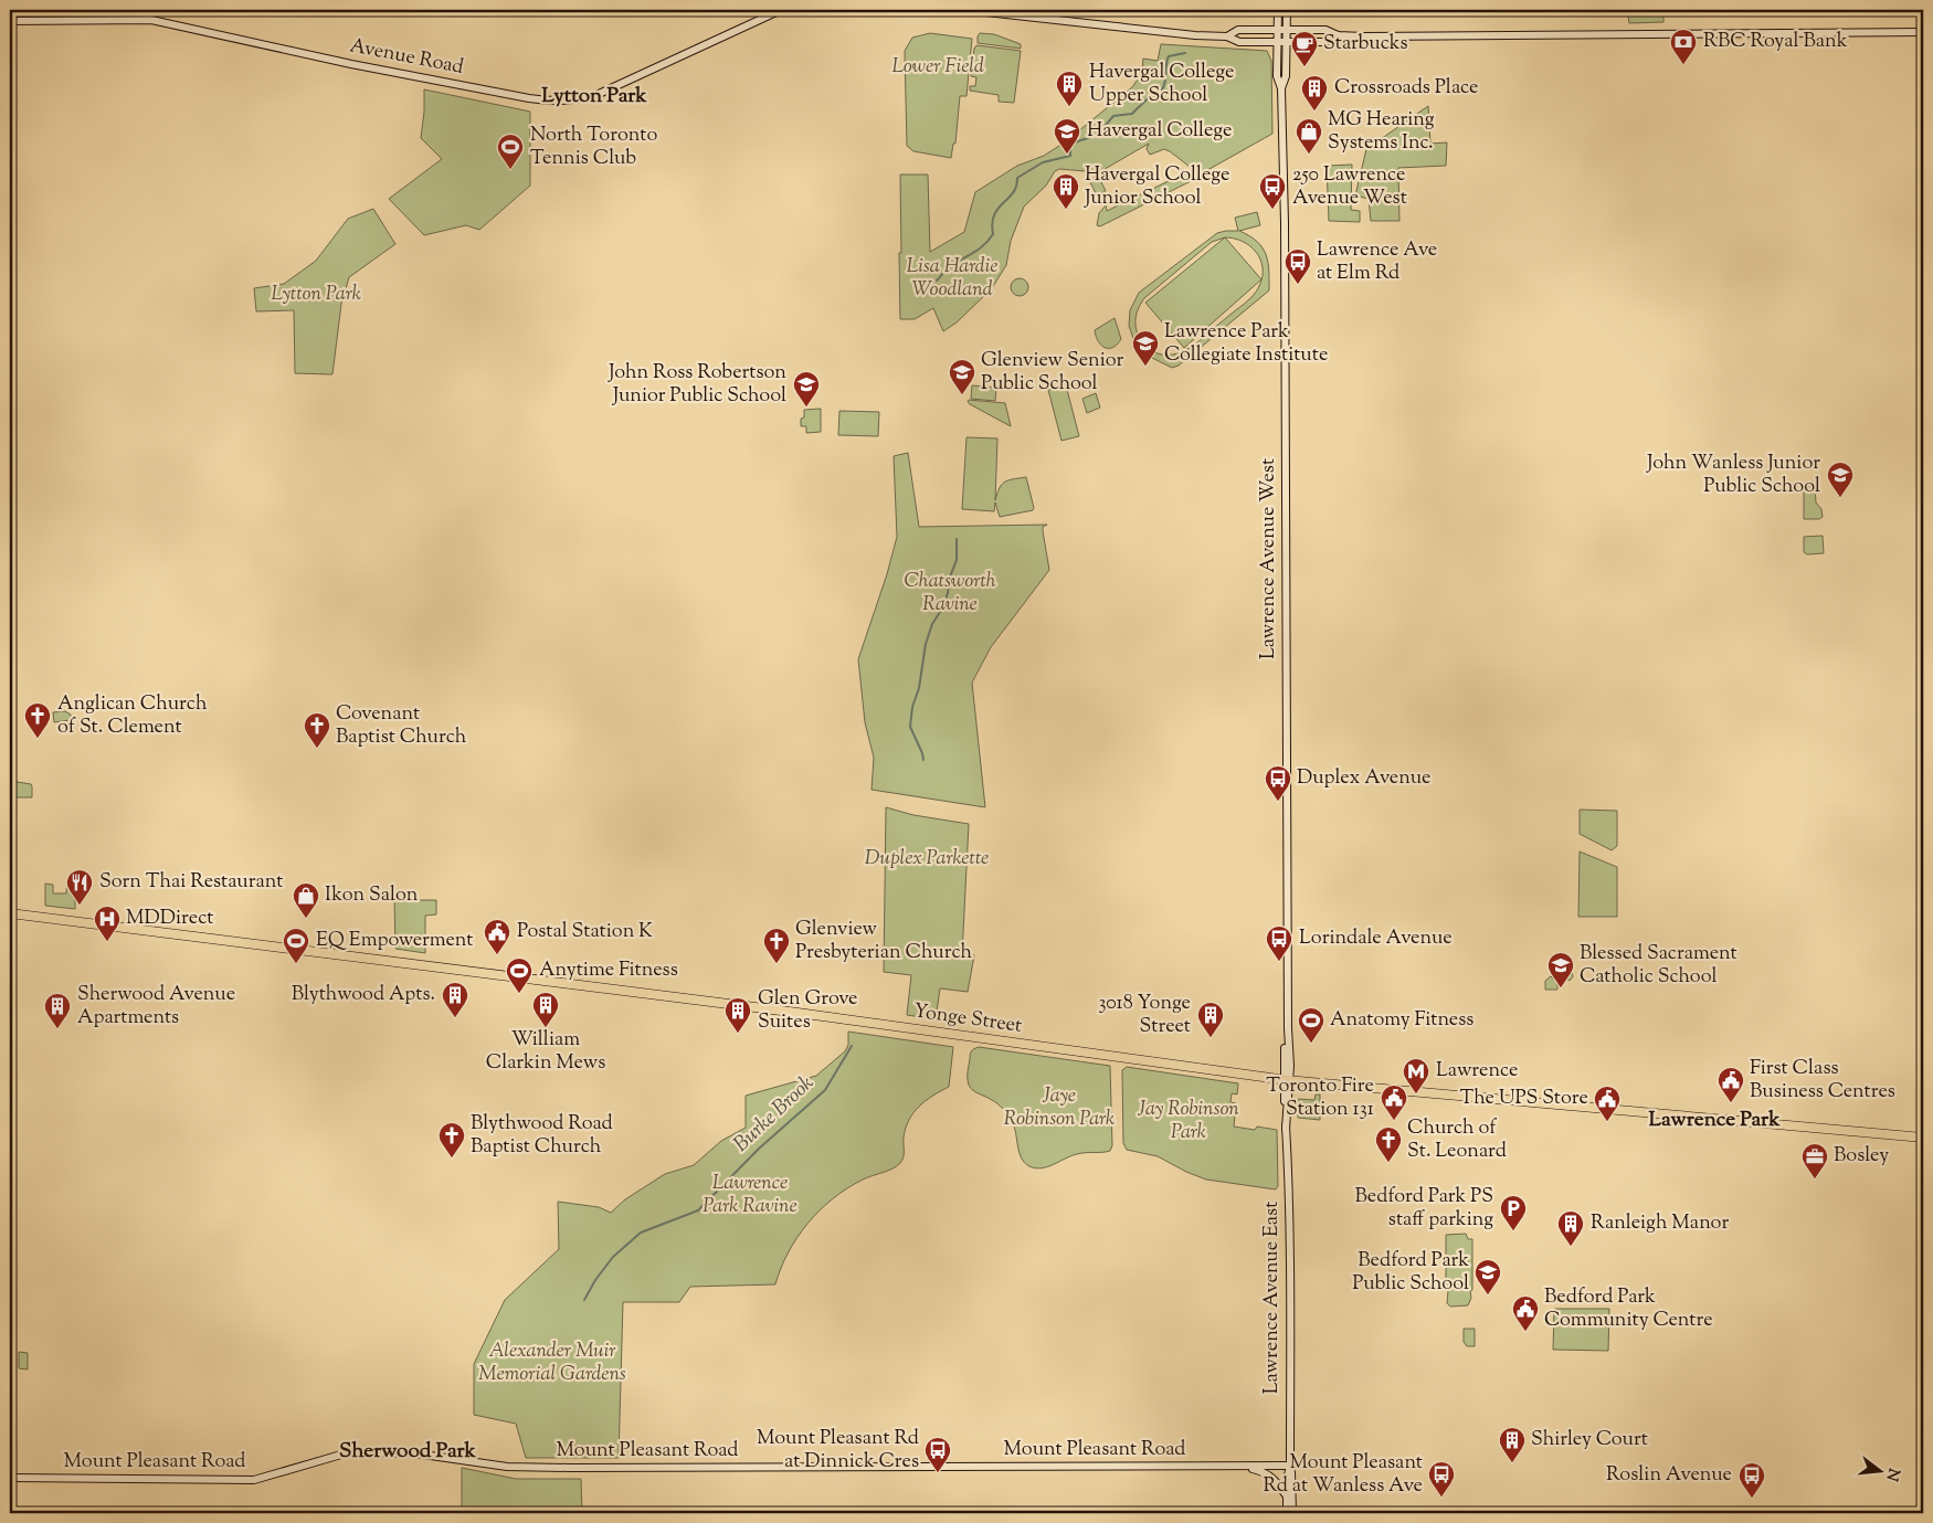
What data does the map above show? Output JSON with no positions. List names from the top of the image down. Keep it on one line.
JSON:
{"streets":{"main road":["Avenue Road","Lawrence Avenue West","Yonge Street","Lawrence Avenue East","Mount Pleasant Road"]},"crossings":[["Lawrence Avenue West","Yonge Street"],["Lawrence Avenue West","Lawrence Avenue East"],["Yonge Street","Lawrence Avenue East"],["Lawrence Avenue East","Mount Pleasant Road"]],"districts":["Lytton Park","Lawrence Park","Sherwood Park"],"water":["Burke Brook"],"parks":["Lower Field","Lisa Hardie Woodland","Lytton Park","Chatsworth Ravine","Duplex Parkette","Jaye Robinson Park","Jay Robinson Park","Lawrence Park Ravine","Alexander Muir Memorial Gardens"],"places":{"bank":["RBC Royal Bank"],"cafe":["Starbucks"],"building":["Havergal College Upper School","Crossroads Place","Havergal College Junior School","Blythwood Apts.","William Clarkin Mews","Sherwood Avenue Apartments","Glen Grove Suites","3018 Yonge Street","Ranleigh Manor","Shirley Court"],"school or university":["Havergal College","Lawrence Park Collegiate Institute","Glenview Senior Public School","John Ross Robertson Junior Public School","John Wanless Junior Public School","Blessed Sacrament Catholic School","Bedford Park Public School"],"shop":["MG Hearing Systems Inc.","Ikon Salon"],"sports":["North Toronto Tennis Club","EQ Empowerment","Anytime Fitness","Anatomy Fitness"],"bus stop":["250 Lawrence Avenue West","Lawrence Ave at Elm Rd","Duplex Avenue","Lorindale Avenue","Mount Pleasant Rd at Dinnick Cres","Mount Pleasant Rd at Wanless Ave","Roslin Avenue"],"church":["Anglican Church of St. Clement","Covenant Baptist Church","Glenview Presbyterian Church","Blythwood Road Baptist Church","Church of St. Leonard"],"restaurant":["Sorn Thai Restaurant"],"hospital":["MDDirect"],"public building":["Postal Station K","First Class Business Centres","Toronto Fire Station 131","The UPS Store","Bedford Park Community Centre"],"metro station":["Lawrence"],"office":["Bosley"],"parking":["Bedford Park PS staff parking"]},"north":"right"}
